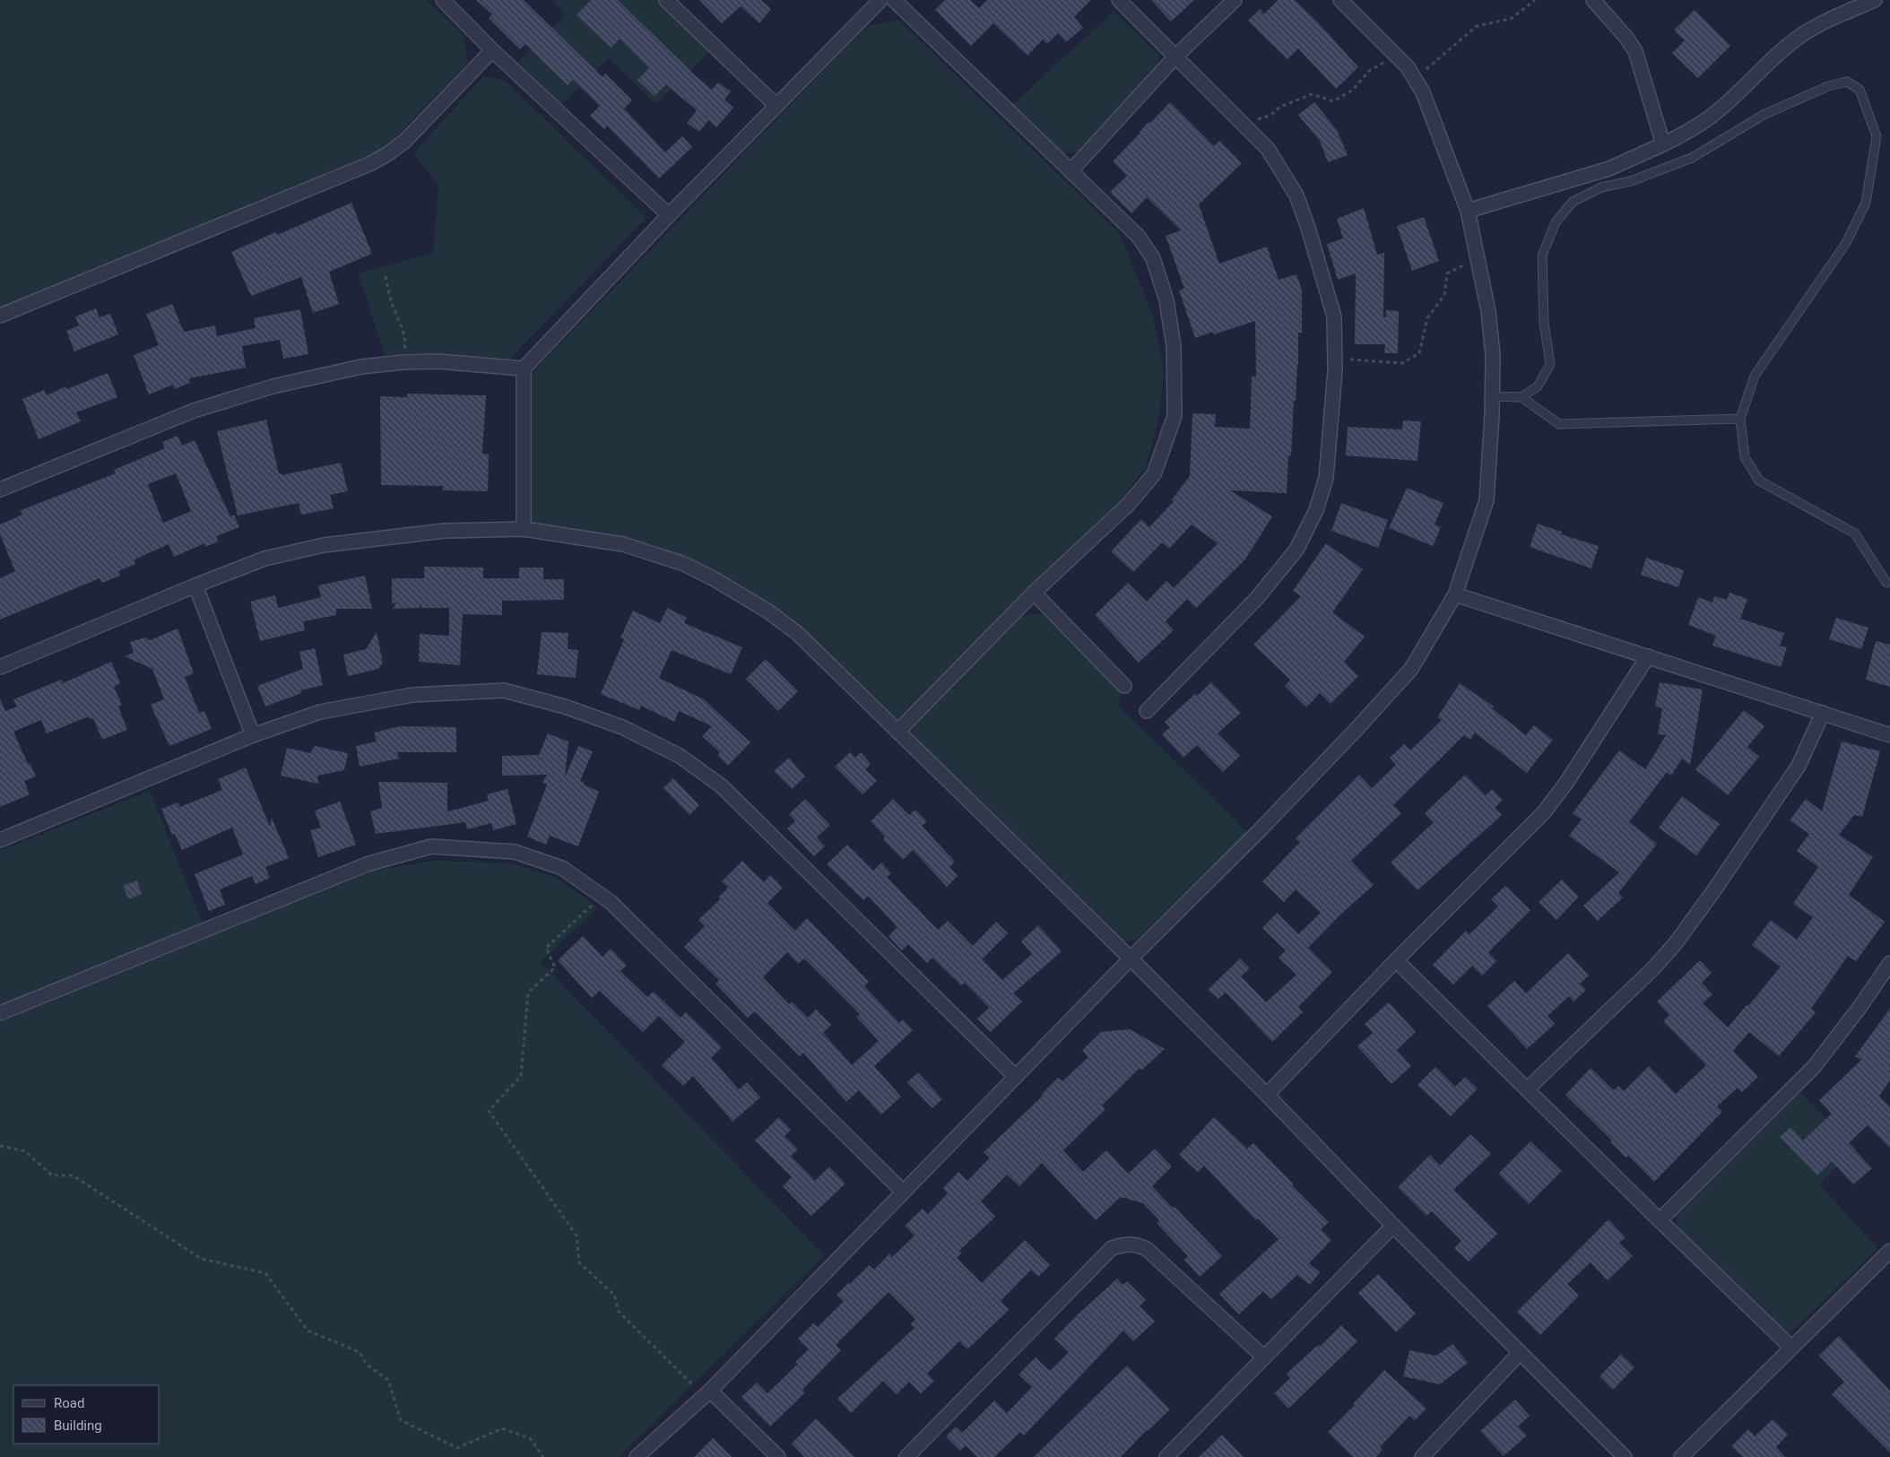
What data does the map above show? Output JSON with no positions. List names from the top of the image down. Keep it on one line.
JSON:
{"legend":["Road","Building"]}
